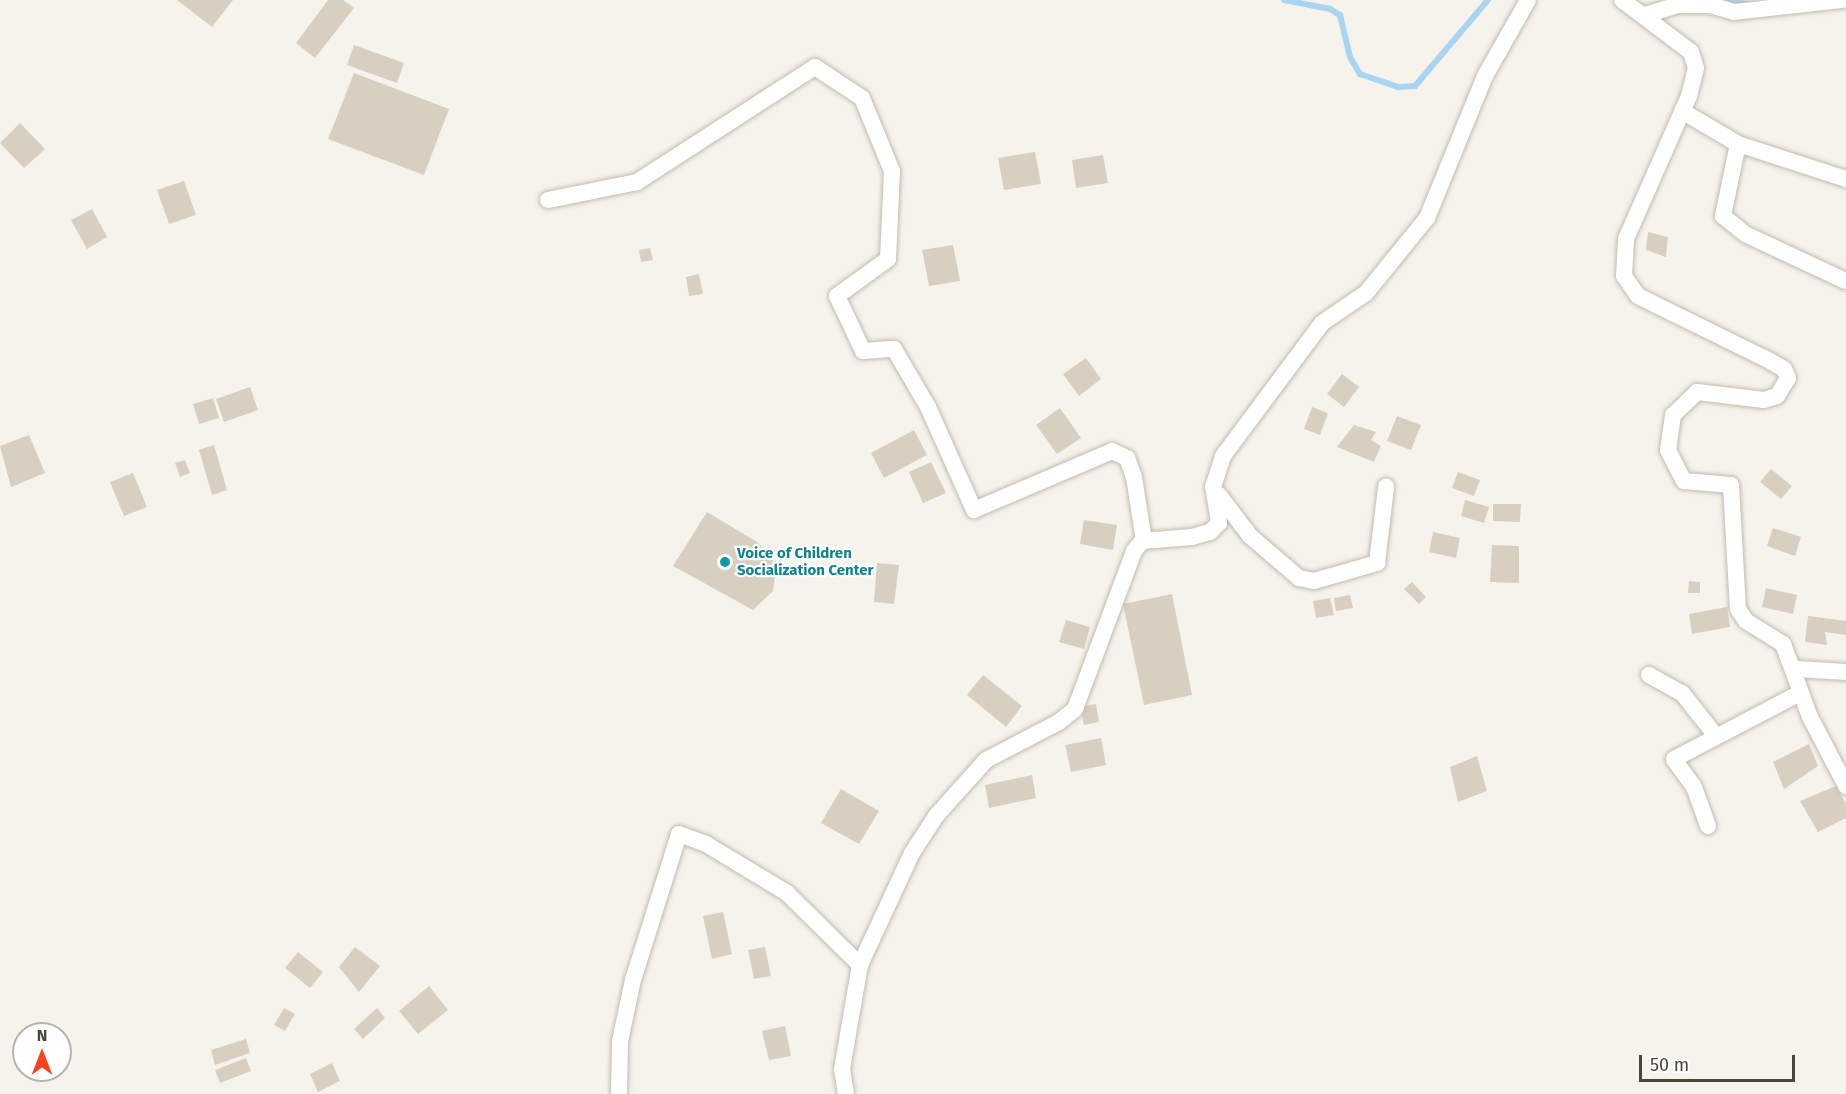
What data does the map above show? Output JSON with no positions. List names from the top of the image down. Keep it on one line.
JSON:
{"places":["Voice of Children Socialization Center"],"scale_bar":"50 m","north":"top"}
